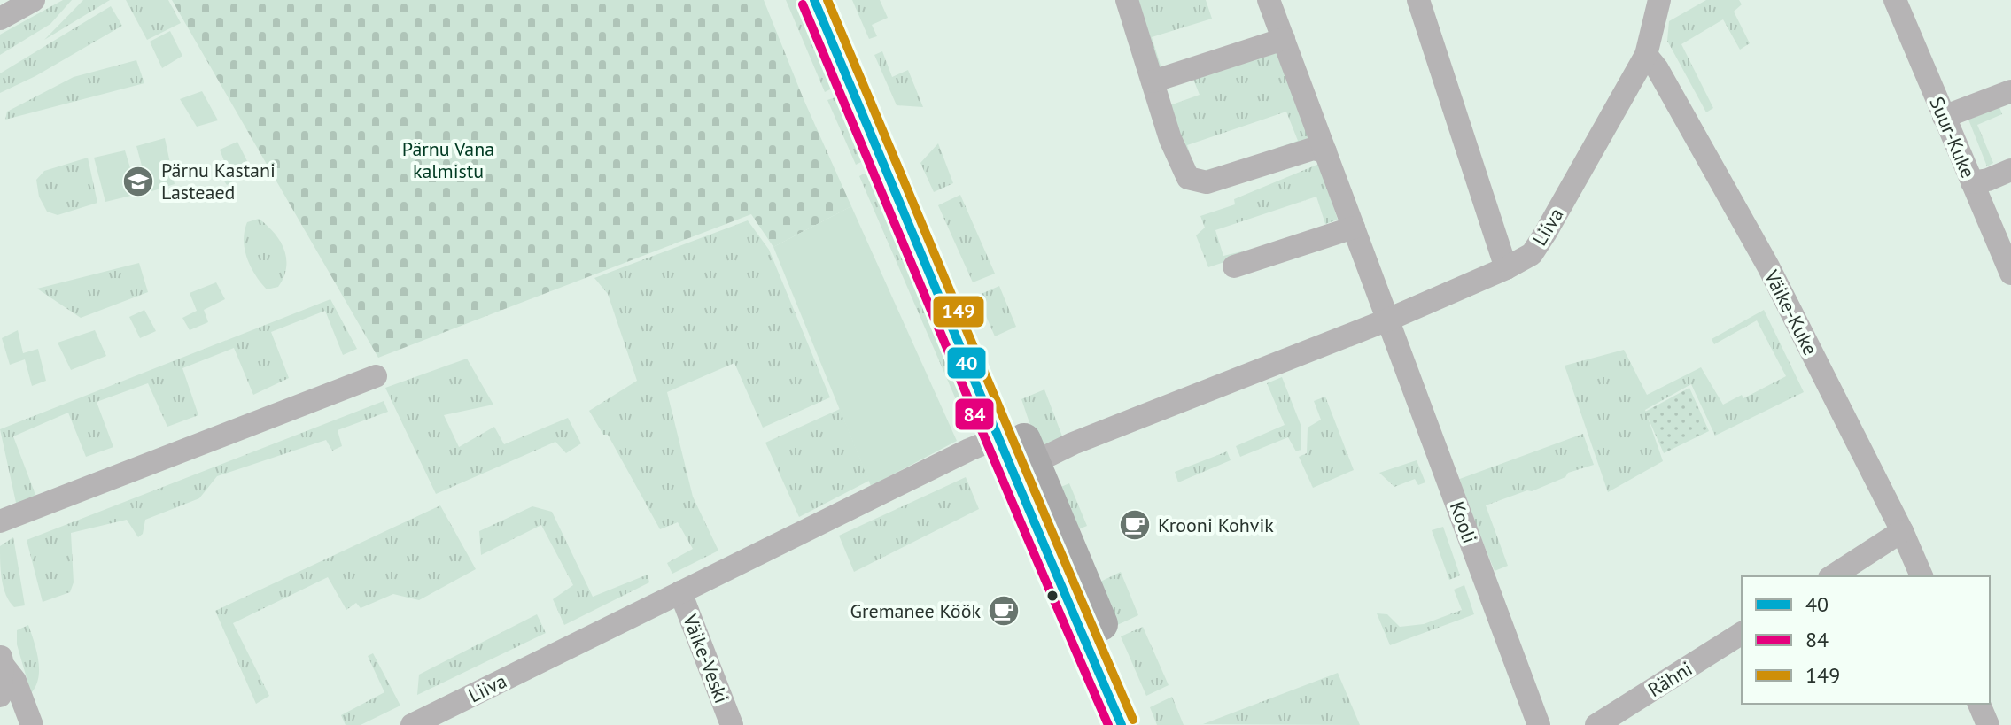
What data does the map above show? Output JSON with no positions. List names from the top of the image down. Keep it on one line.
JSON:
{"streets":{"street":["Suur-Kuke","Liiva","Väike-Kuke","Kooli","Väike-Veski","Rähni"]},"crossings":[["Liiva","Väike-Kuke"],["Liiva","Kooli"],["Liiva","Väike-Veski"]],"parks":["Pärnu Vana kalmistu"],"places":{"school or university":["Pärnu Kastani Lasteaed"],"cafe":["Krooni Kohvik","Gremanee Köök"]},"lines":["transit line 40","transit line 149","transit line 84"],"legend":["40","84","149"]}
